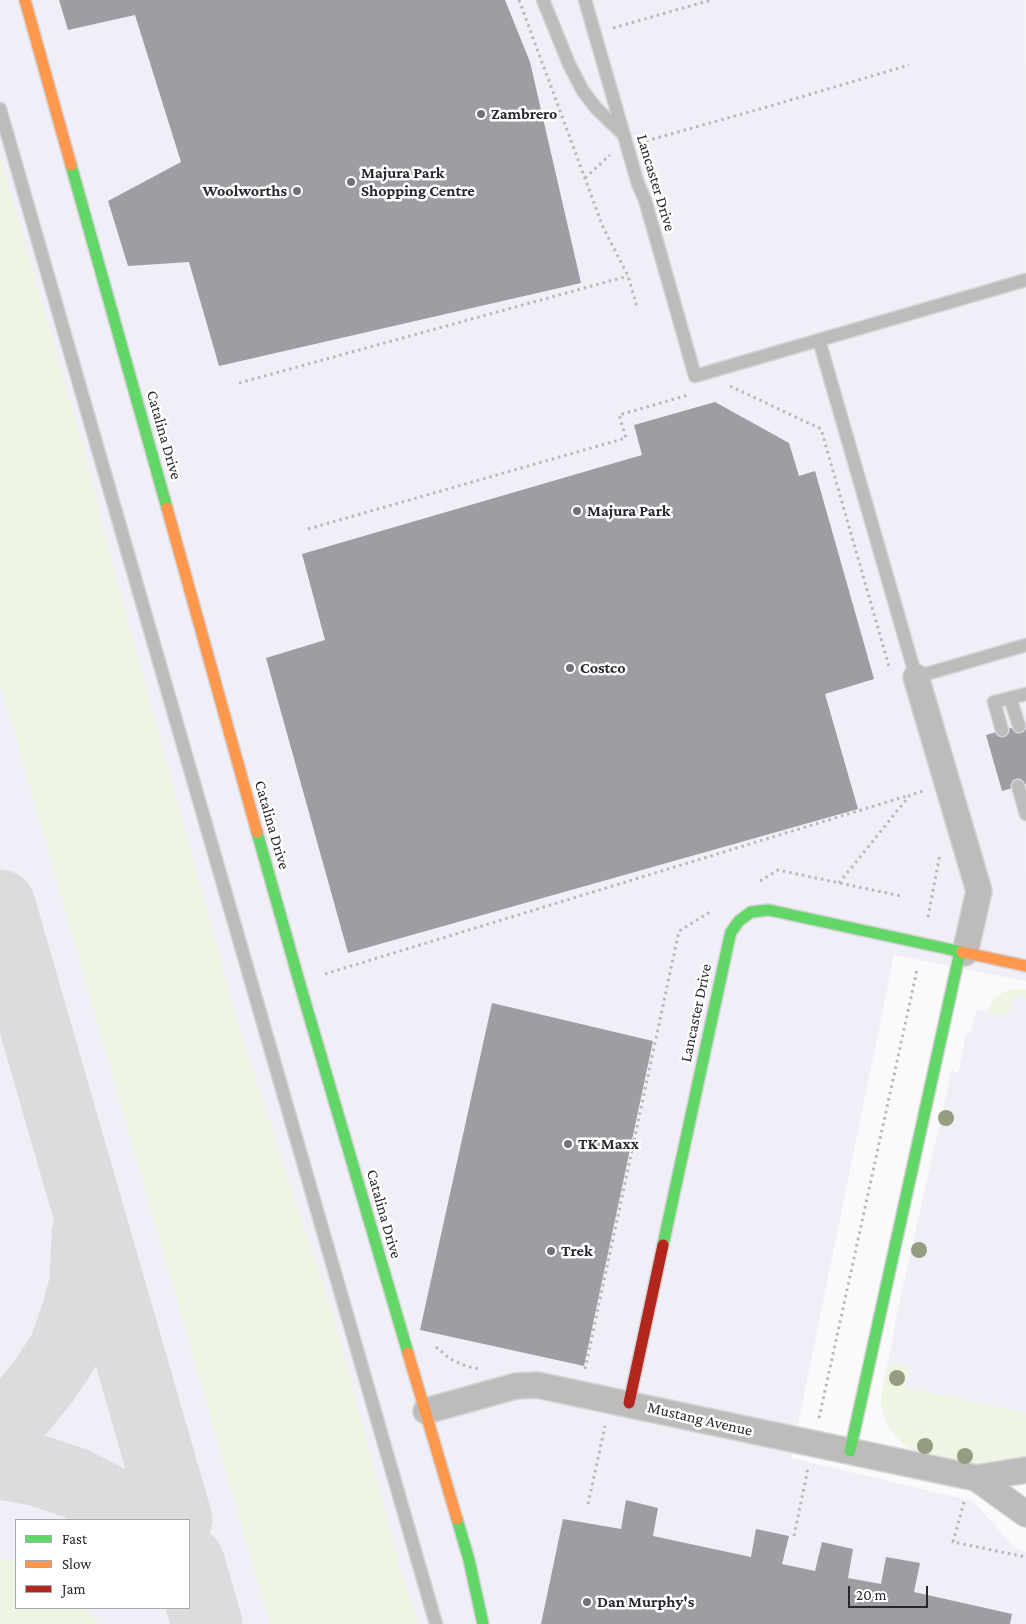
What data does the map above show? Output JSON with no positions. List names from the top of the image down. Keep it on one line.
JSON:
{"streets":{"street":["Lancaster Drive","Catalina Drive","Mustang Avenue"]},"crossings":[["Lancaster Drive","Mustang Avenue"],["Catalina Drive","Mustang Avenue"]],"places":["Zambrero","Majura Park Shopping Centre","Woolworths","Majura Park","Costco","TK Maxx","Trek","Dan Murphy's"],"legend":["Fast","Slow","Jam"],"scale_bar":"20 m"}
